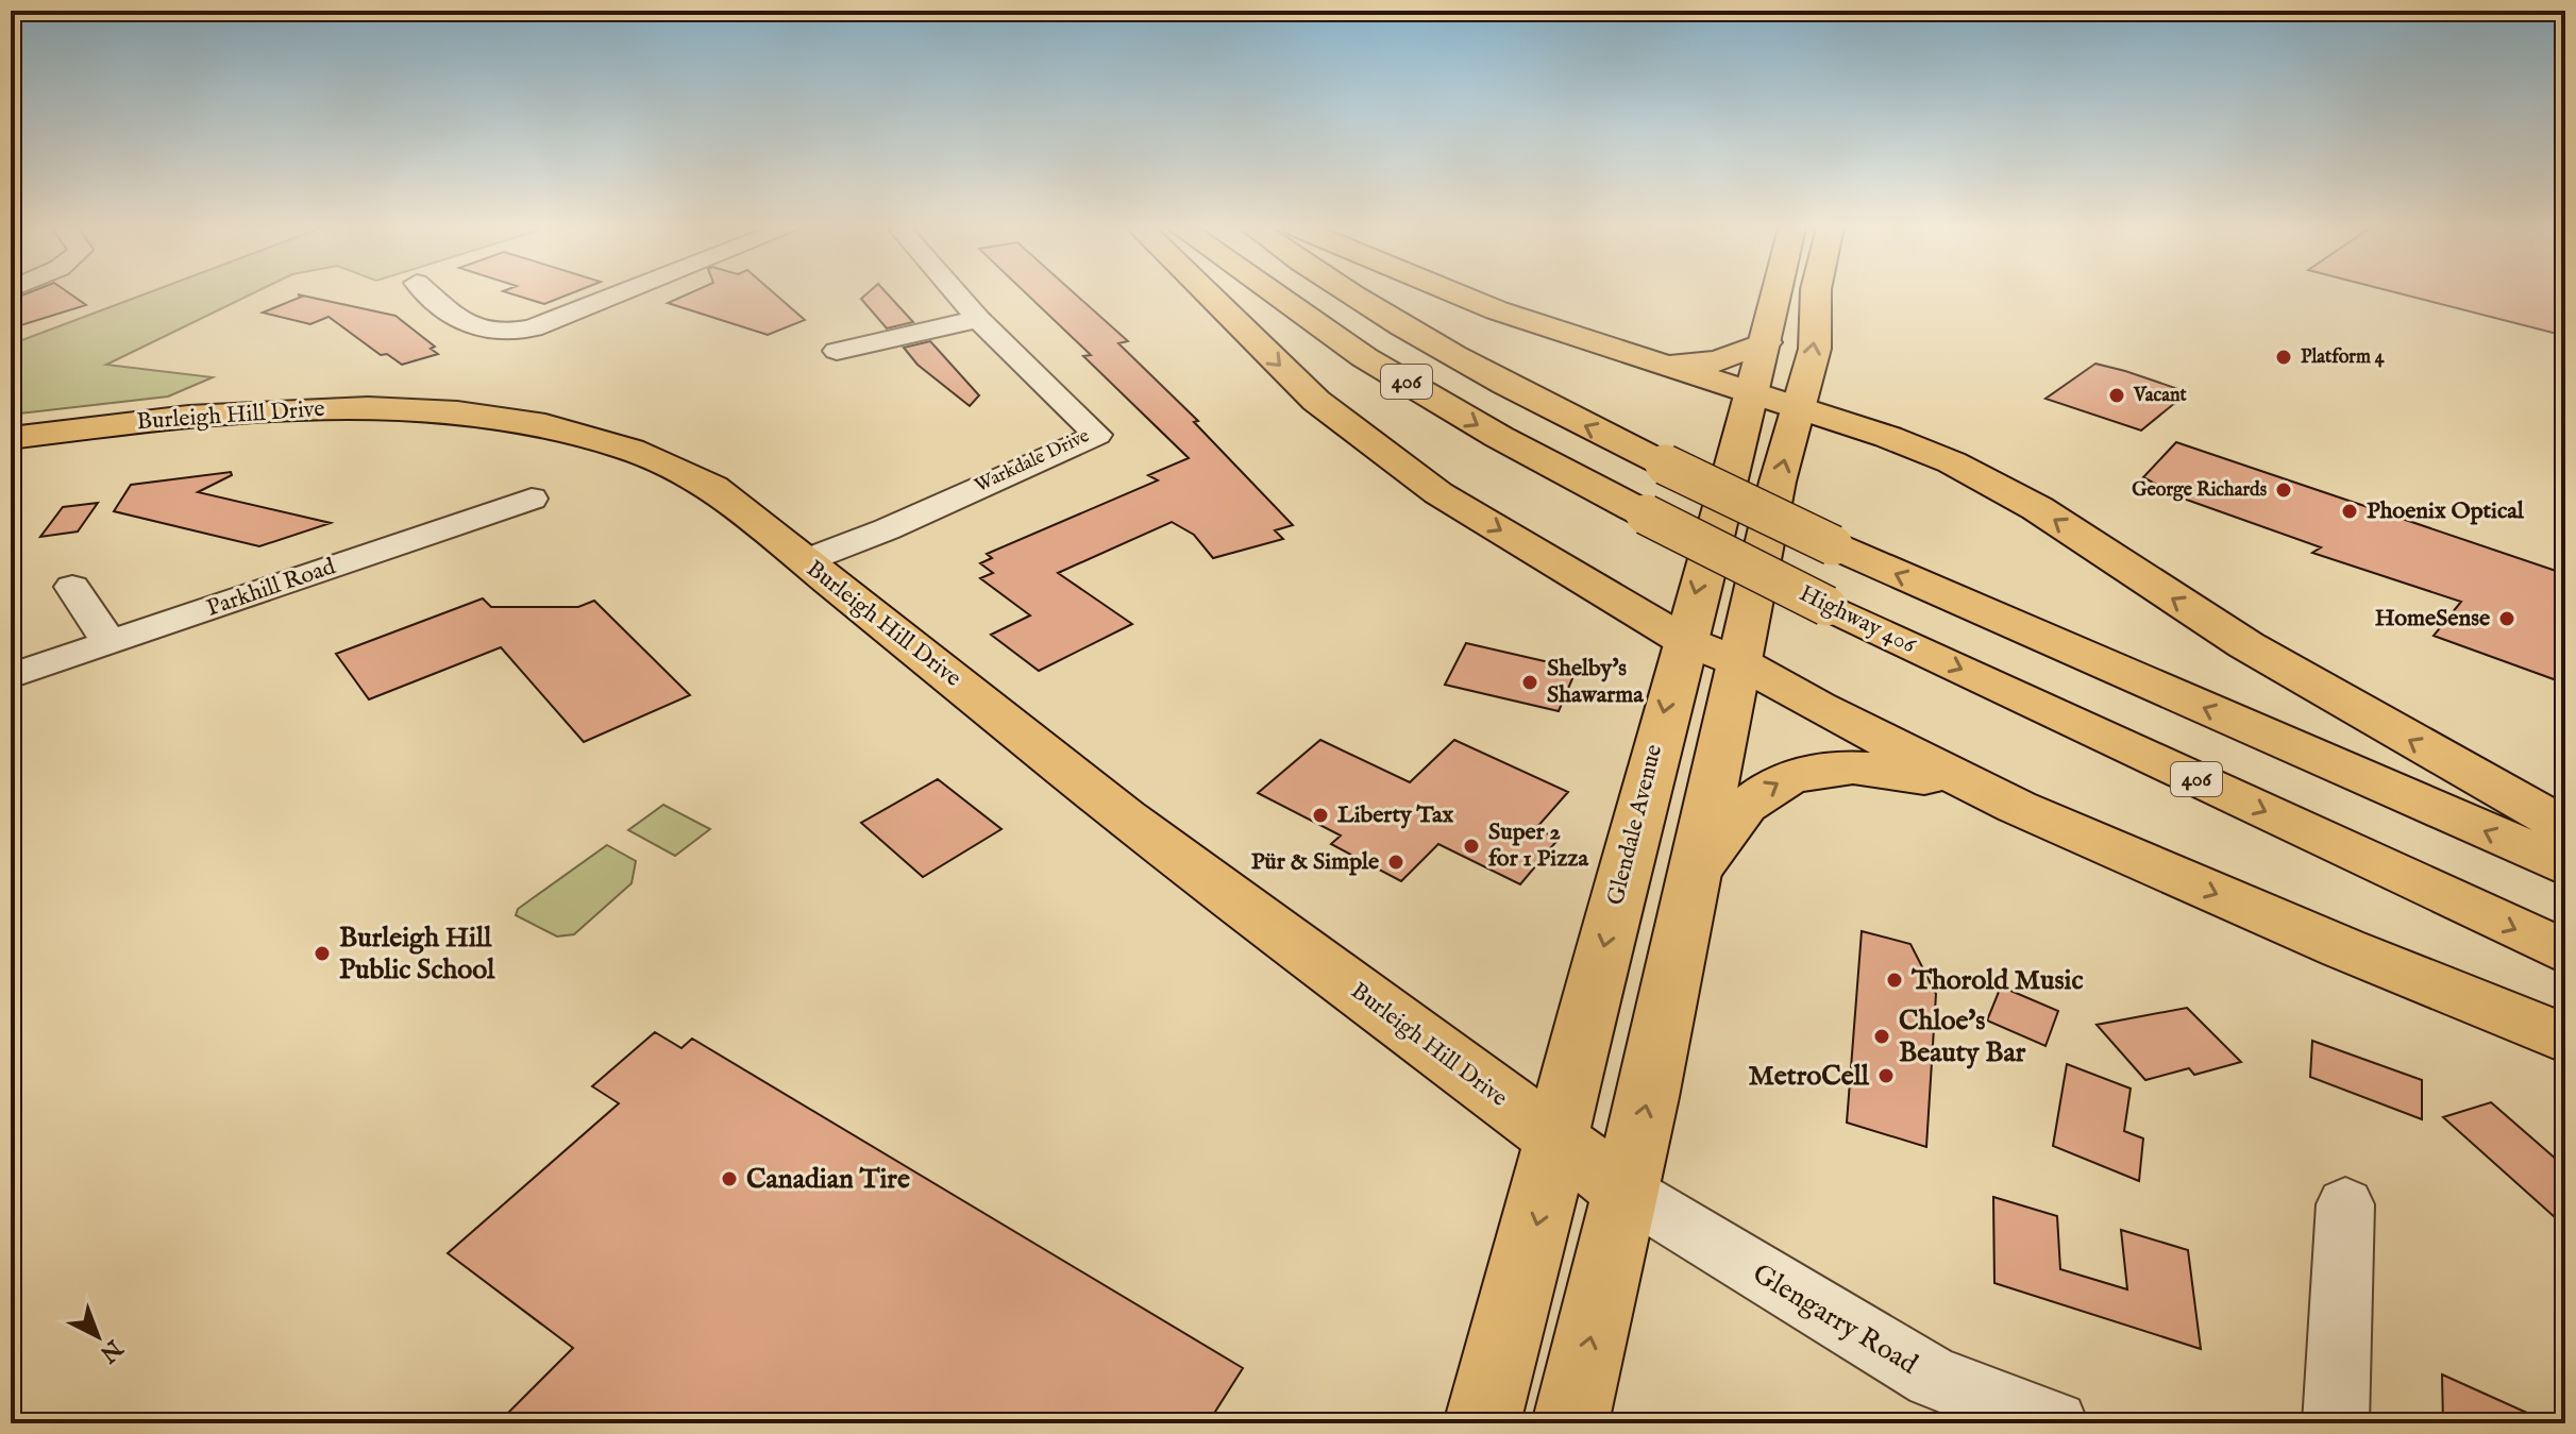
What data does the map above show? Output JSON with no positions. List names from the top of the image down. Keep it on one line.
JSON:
{"streets":{"main road":["406","Burleigh Hill Drive","Highway 406","Glendale Avenue"],"street":["Warkdale Drive","Parkhill Road","Glengarry Road"]},"crossings":[["Burleigh Hill Drive","Warkdale Drive"],["Burleigh Hill Drive","Glendale Avenue"],["Burleigh Hill Drive","Glengarry Road"]],"places":["Platform 4","Vacant","George Richards","Phoenix Optical","HomeSense","Shelby's Shawarma","Liberty Tax","Super 2 for 1 Pizza","Pür & Simple","Burleigh Hill Public School","Thorold Music","Chloe's Beauty Bar","MetroCell","Canadian Tire"],"north":"bottom right"}
